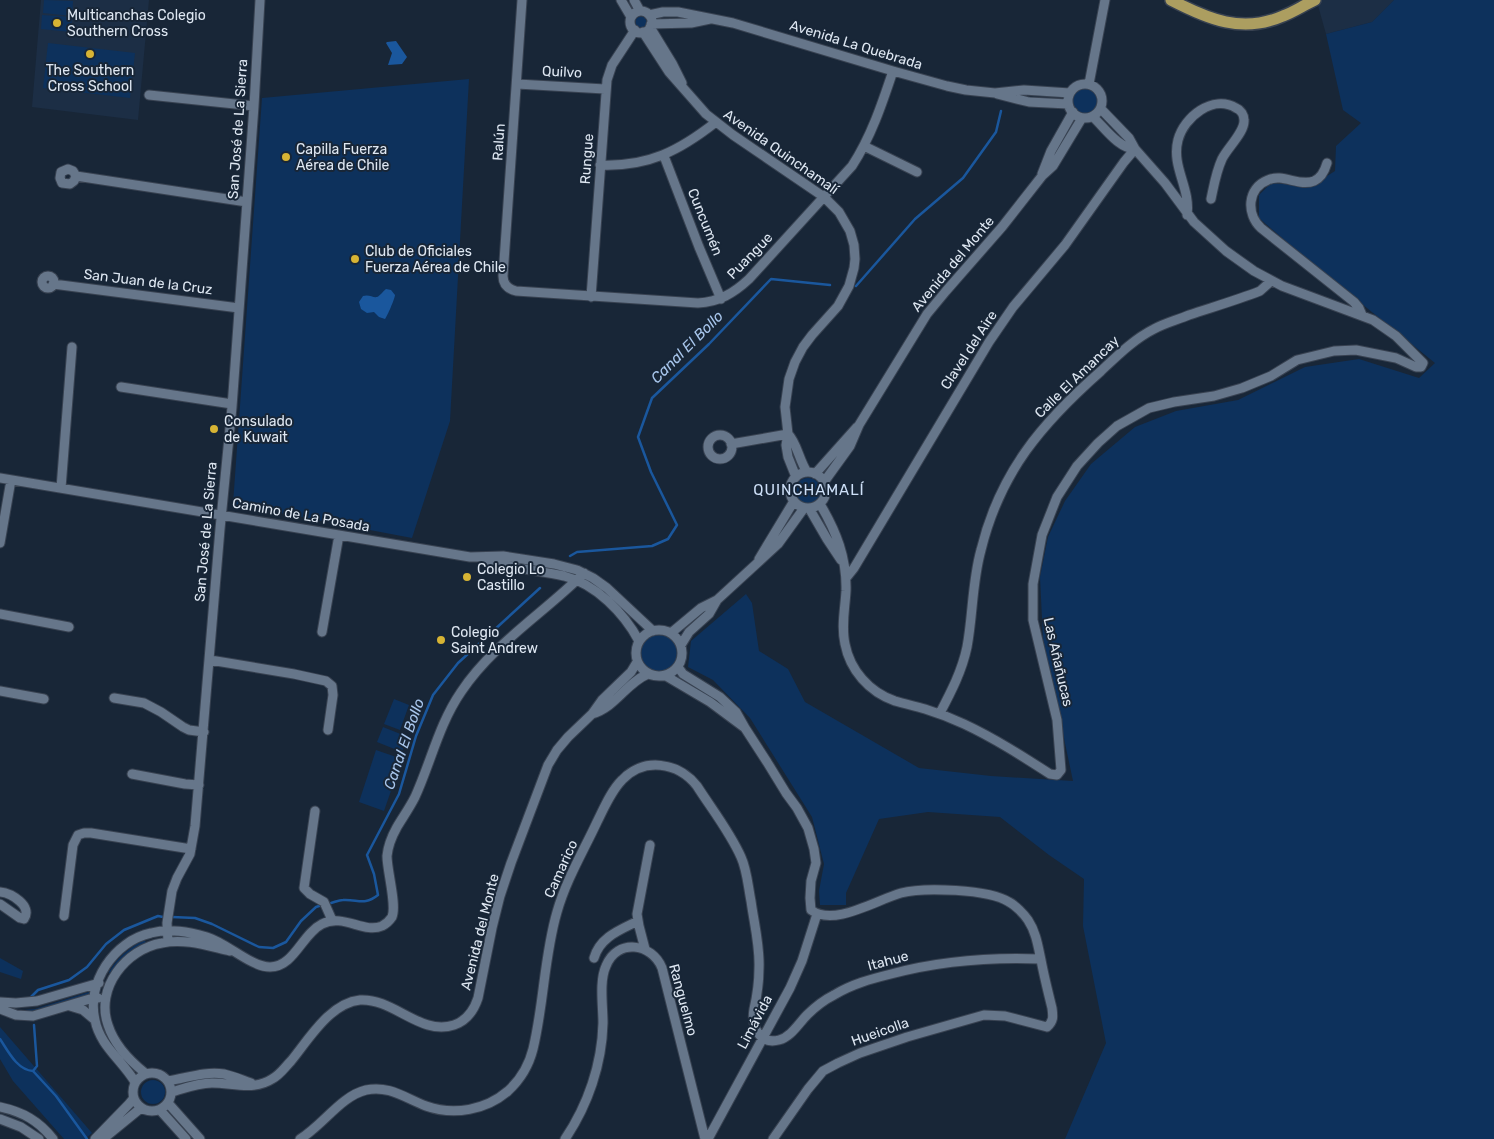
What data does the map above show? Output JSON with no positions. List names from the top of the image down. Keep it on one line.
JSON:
{"streets":{"street":["Avenida La Quebrada","Quilvo","San José de La Sierra","Ralún","Avenida Quinchamalí","Rungue","Cuncumén","Puangue","Avenida del Monte","San Juan de la Cruz","Clavel del Aire","Calle El Amancay","Camino de La Posada","Las Añañucas","Camarico","Itahue","Ranguelmo","Limávida","Hueicolla"]},"crossings":[["Avenida La Quebrada","Avenida Quinchamalí"],["Avenida La Quebrada","Rungue"],["Avenida La Quebrada","Puangue"],["Avenida La Quebrada","Avenida del Monte"],["Quilvo","Ralún"],["Quilvo","Rungue"],["San José de La Sierra","San Juan de la Cruz"],["San José de La Sierra","Camino de La Posada"],["Ralún","Puangue"],["Avenida Quinchamalí","Rungue"],["Avenida Quinchamalí","Puangue"],["Avenida Quinchamalí","Avenida del Monte"],["Rungue","Puangue"],["Cuncumén","Puangue"],["Avenida del Monte","Camino de La Posada"],["Calle El Amancay","Las Añañucas"],["Camarico","Itahue"],["Camarico","Limávida"],["Itahue","Limávida"],["Itahue","Hueicolla"],["Ranguelmo","Limávida"]],"districts":["QUINCHAMALÍ"],"water":["Canal El Bollo"],"places":["Multicanchas Colegio Southern Cross","The Southern Cross School","Capilla Fuerza Aérea de Chile","Club de Oficiales Fuerza Aérea de Chile","Consulado de Kuwait","Colegio Lo Castillo","Colegio Saint Andrew"]}
